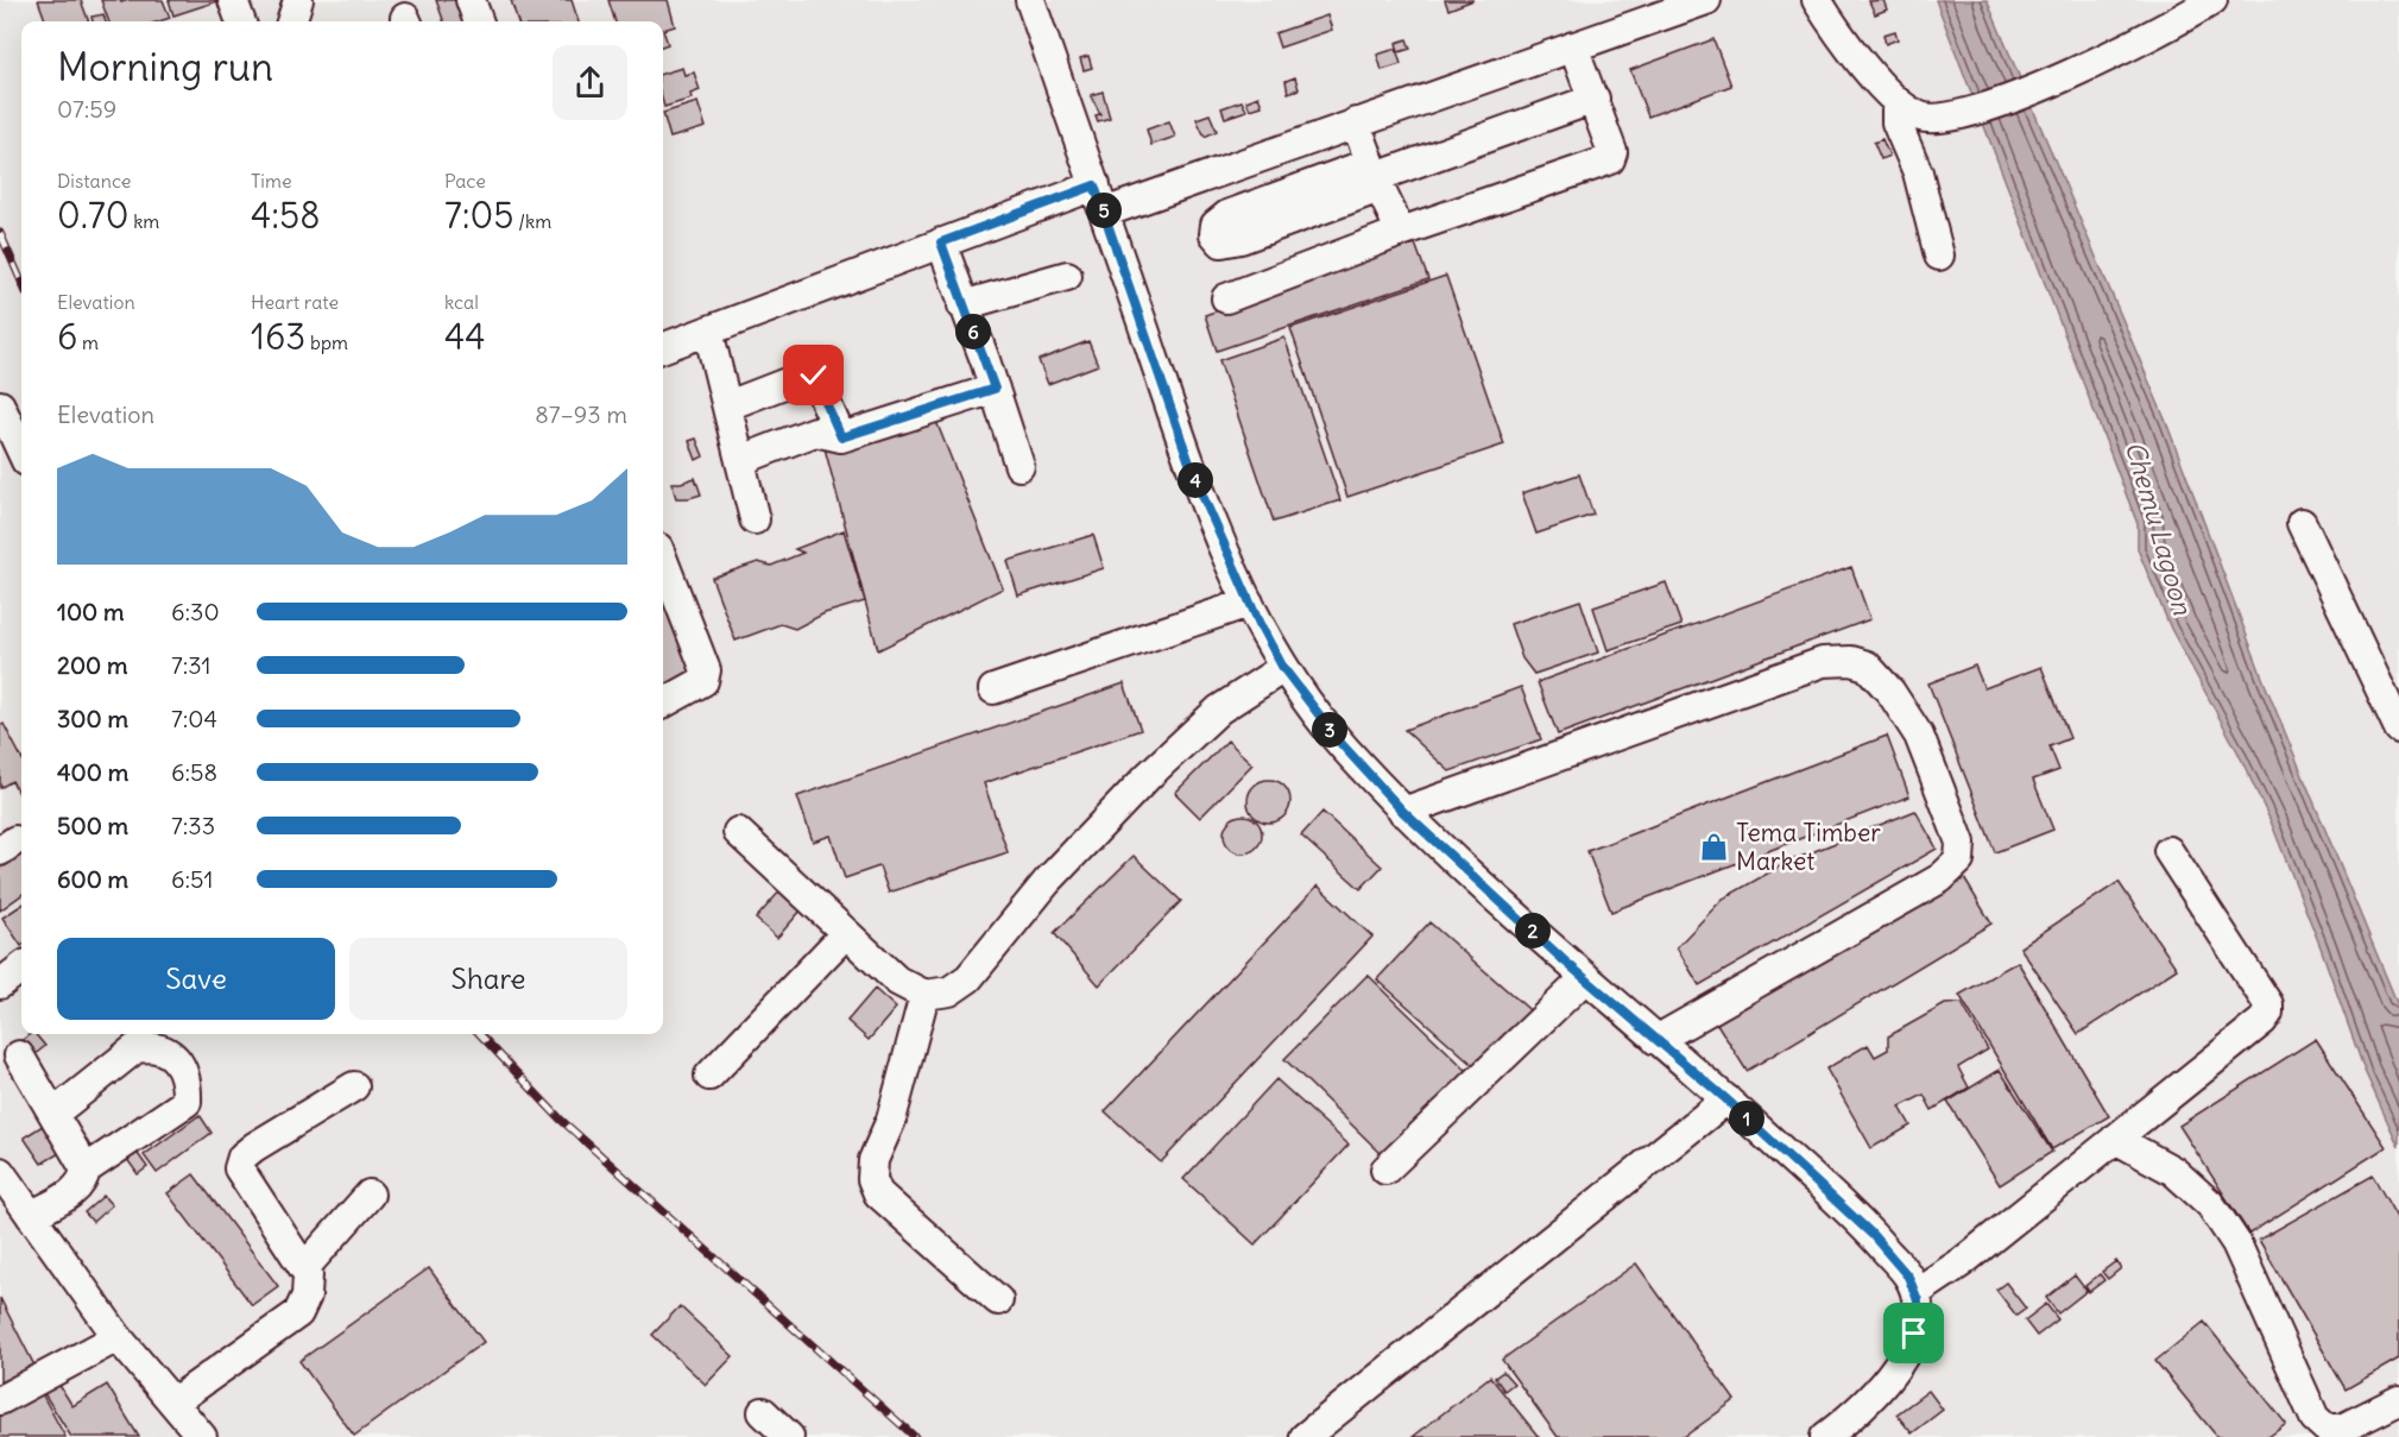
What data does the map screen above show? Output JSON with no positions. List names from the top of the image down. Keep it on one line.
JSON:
{"water":["Chemu Lagoon"],"places":{"shop":["Tema Timber Market"]},"page":{"heading":["Morning run","07:59"],"stats":[["Distance","0.70 km"],["Time","4:58"],["Pace","7:05 /km"],["Elevation","6 m"],["Heart rate","163 bpm"],["kcal","44"]],"pins":["5","6","4","3","2","1"],"chart":["Elevation","87–93 m"],"list":[{"name":"100 m","note":"6:30"},{"name":"200 m","note":"7:31"},{"name":"300 m","note":"7:04"},{"name":"400 m","note":"6:58"},{"name":"500 m","note":"7:33"},{"name":"600 m","note":"6:51"}],"buttons":["Save","Share"]}}
